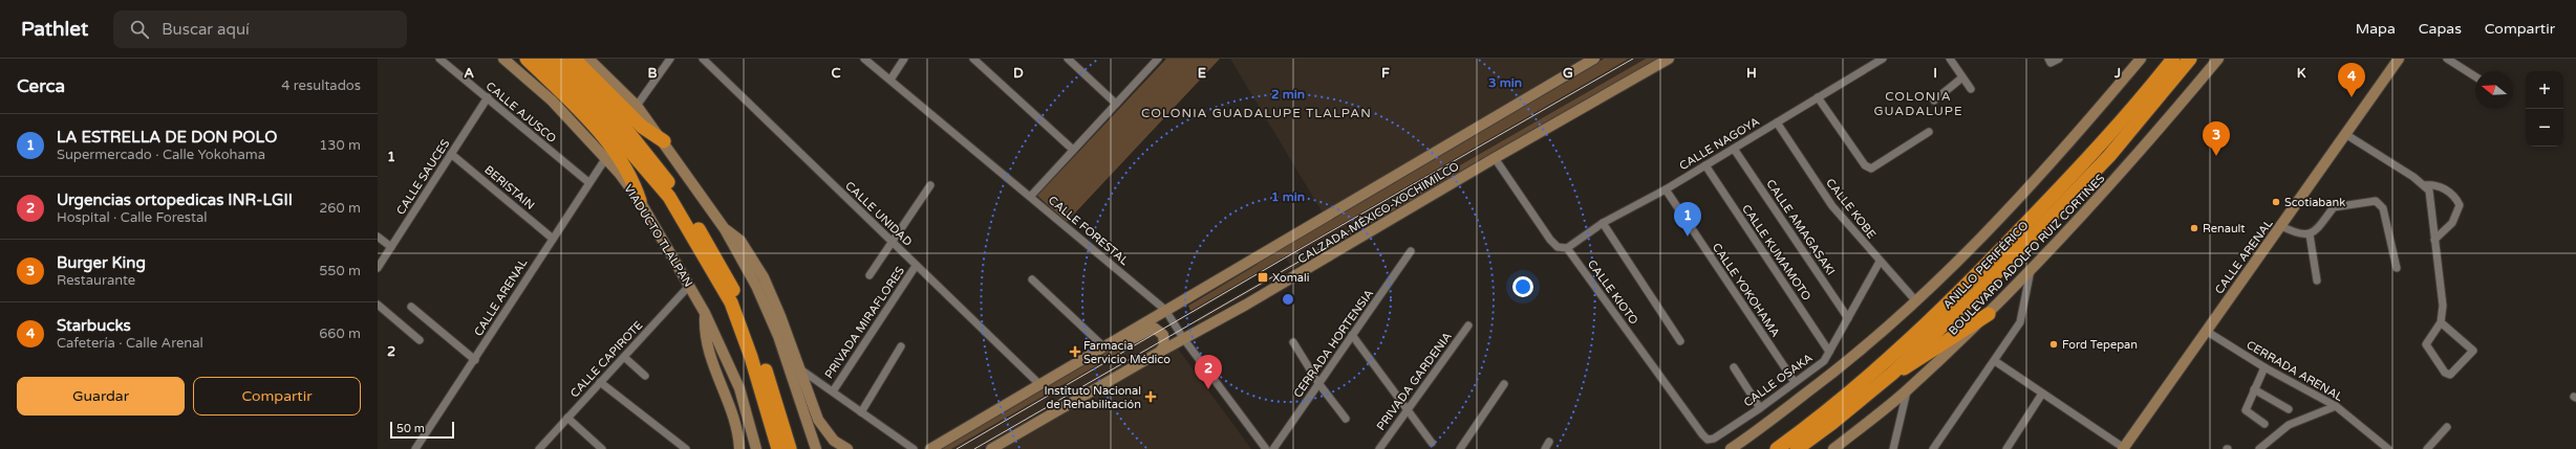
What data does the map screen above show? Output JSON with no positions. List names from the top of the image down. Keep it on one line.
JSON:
{"streets":{"highway":["ANILLO PERIFÉRICO"],"main road":["CALZADA MÉXICO-XOCHIMILCO","VIADUCTO TLALPAN","BOULEVARD ADOLFO RUIZ CORTINES","CALLE ARENAL"],"street":["CALLE AJUSCO","CALLE NAGOYA","CALLE SAUCES","BERISTAIN","CALLE KOBE","CALLE UNIDAD","CALLE AMAGASAKI","CALLE FORESTAL","CALLE KUMAMOTO","CALLE YOKOHAMA","CALLE KIOTO","PRIVADA MIRAFLORES","CERRADA HORTENSIA","CALLE CAPIROTE","CERRADA ARENAL","CALLE OSAKA","PRIVADA GARDENIA"]},"crossings":[["CALLE AJUSCO","CALLE SAUCES"],["CALLE AJUSCO","CALLE ARENAL"],["CALLE NAGOYA","CALLE KOBE"],["CALLE NAGOYA","CALLE AMAGASAKI"],["CALLE NAGOYA","CALLE KUMAMOTO"],["CALLE NAGOYA","CALLE YOKOHAMA"],["CALLE NAGOYA","CALLE KIOTO"],["CALLE SAUCES","BERISTAIN"],["BERISTAIN","CALLE ARENAL"],["CALLE KOBE","CALLE OSAKA"],["CALZADA MÉXICO-XOCHIMILCO","CALLE UNIDAD"],["CALZADA MÉXICO-XOCHIMILCO","CALLE FORESTAL"],["CALZADA MÉXICO-XOCHIMILCO","CALLE KIOTO"],["CALLE UNIDAD","PRIVADA MIRAFLORES"],["CALLE AMAGASAKI","CALLE OSAKA"],["VIADUCTO TLALPAN","CALLE ARENAL"],["VIADUCTO TLALPAN","CALLE CAPIROTE"],["CALLE KUMAMOTO","CALLE OSAKA"],["CALLE ARENAL","CERRADA ARENAL"],["CALLE YOKOHAMA","CALLE OSAKA"],["CALLE KIOTO","CALLE OSAKA"]],"districts":["COLONIA GUADALUPE","COLONIA GUADALUPE TLALPAN"],"places":{"other":["Scotiabank","Renault","Ford Tepepan"],"transit":["Xomali"],"health":["Farmacia Servicio Médico","Instituto Nacional de Rehabilitación"]},"scale_bar":"50 m","north":"left","page":{"header":"Pathlet","search":"Buscar aquí","nav":["Mapa","Capas","Compartir"],"heading":["Cerca","4 resultados"],"pins":["4","3","1","2"],"map_buttons":["+","−"],"list":[{"mark":"1","name":"LA ESTRELLA DE DON POLO","note":"Supermercado · Calle Yokohama","value":"130 m"},{"mark":"2","name":"Urgencias ortopedicas INR-LGII","note":"Hospital · Calle Forestal","value":"260 m"},{"mark":"3","name":"Burger King","note":"Restaurante","value":"550 m"},{"mark":"4","name":"Starbucks","note":"Cafetería · Calle Arenal","value":"660 m"}],"buttons":["Guardar","Compartir"],"scale":"50 m"},"grid":{"columns":["A","B","C","D","E","F","G","H","I","J","K"],"rows":["1","2"]},"rings":["3 min","2 min","1 min"]}
